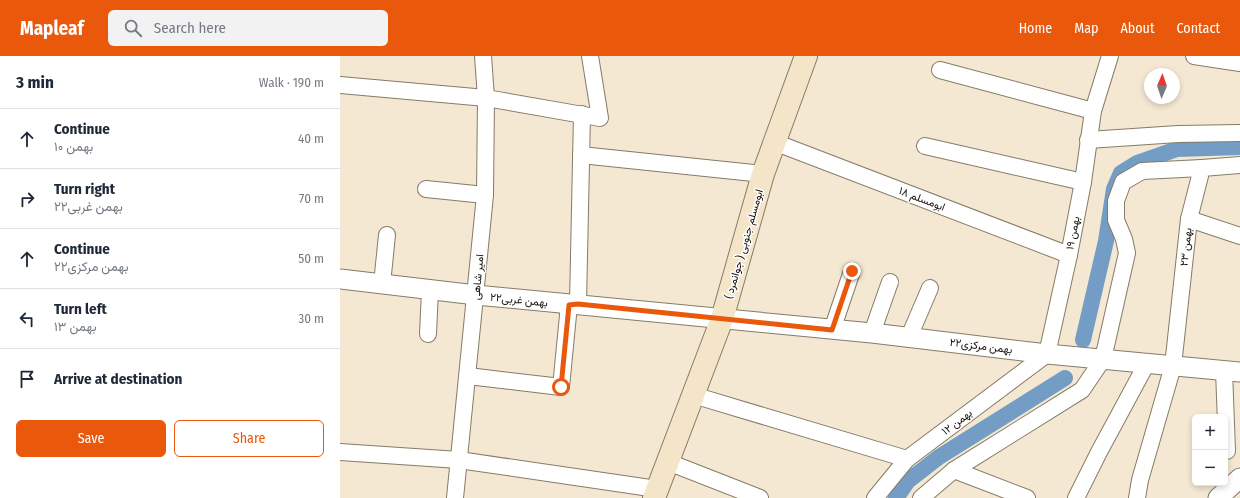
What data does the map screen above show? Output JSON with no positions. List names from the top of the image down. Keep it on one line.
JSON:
{"streets":{"main road":["ابومسلم جنوبی ( جوانمرد )"],"street":["ابومسلم ۱۸","بهمن ۱۹","بهمن ۲۳","امیر شاهی","۲۲بهمن غربی","۲۲بهمن مرکزی","بهمن ۱۲"]},"crossings":[["ابومسلم ۱۸","بهمن ۱۹"],["ابومسلم ۱۸","ابومسلم جنوبی ( جوانمرد )"],["بهمن ۱۹","۲۲بهمن مرکزی"],["بهمن ۱۹","بهمن ۱۲"],["ابومسلم جنوبی ( جوانمرد )","۲۲بهمن غربی"],["ابومسلم جنوبی ( جوانمرد )","۲۲بهمن مرکزی"],["بهمن ۲۳","۲۲بهمن مرکزی"],["امیر شاهی","۲۲بهمن غربی"],["۲۲بهمن غربی","۲۲بهمن مرکزی"],["۲۲بهمن مرکزی","بهمن ۱۲"]],"north":"top","page":{"header":"Mapleaf","search":"Search here","nav":["Home","Map","About","Contact"],"heading":["3 min","Walk · 190 m"],"list":[["Continue","بهمن ۱۰","40 m"],["Turn right","۲۲بهمن غربی","70 m"],["Continue","۲۲بهمن مرکزی","50 m"],["Turn left","بهمن ۱۳","30 m"],"Arrive at destination"],"buttons":["Save","Share"],"map_buttons":["+","−"]}}
